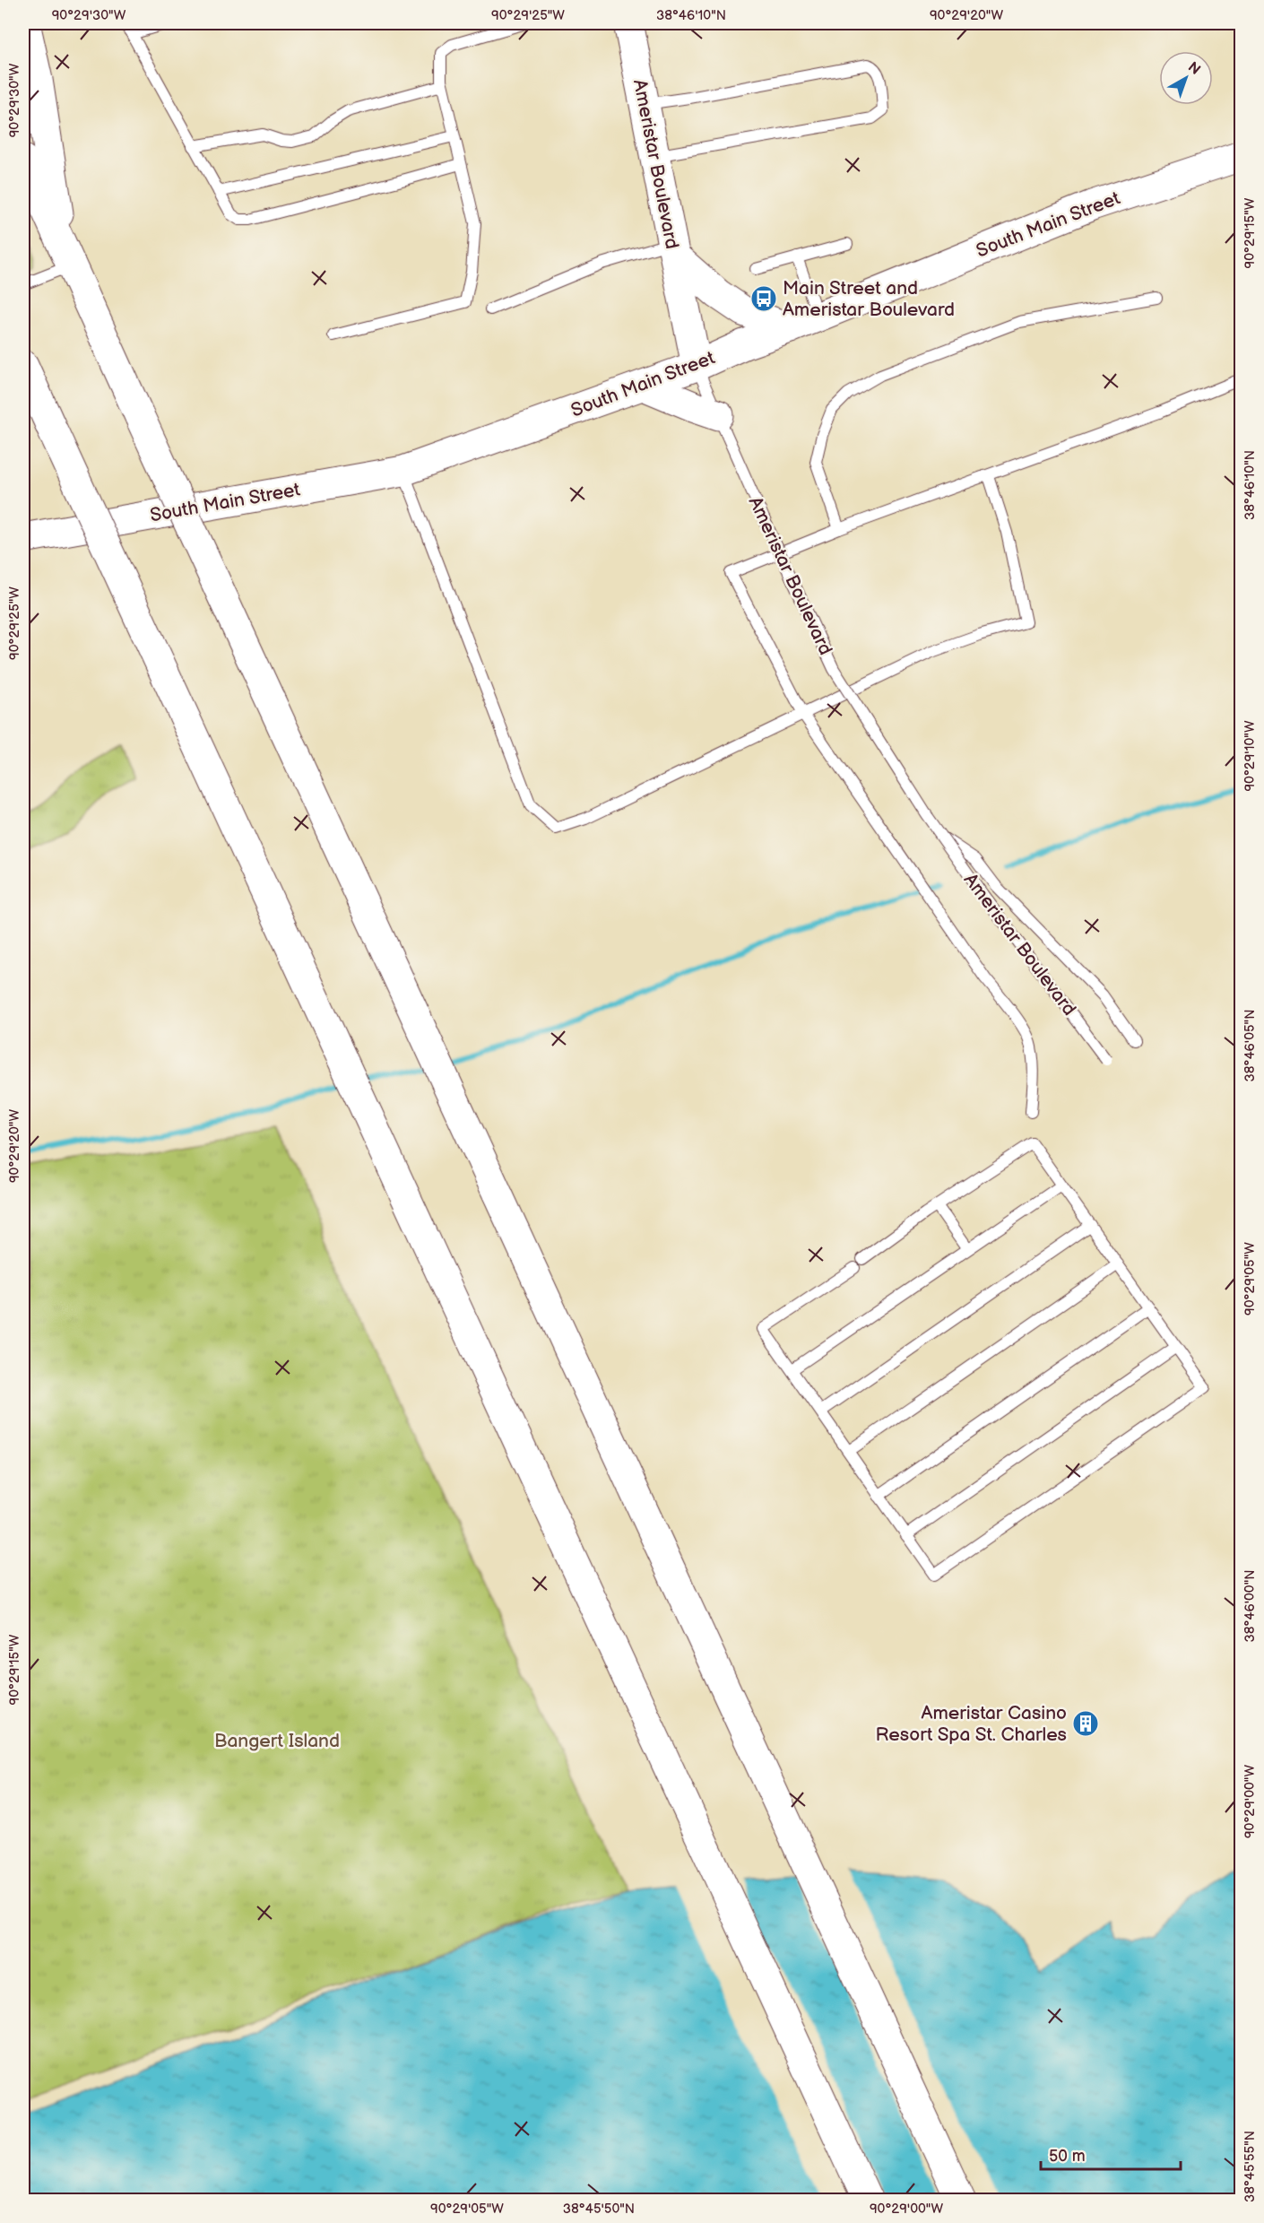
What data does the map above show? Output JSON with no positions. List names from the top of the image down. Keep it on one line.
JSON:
{"streets":{"main road":["Ameristar Boulevard","South Main Street"]},"crossings":[["Ameristar Boulevard","South Main Street"]],"parks":["Bangert Island"],"places":{"bus stop":["Main Street and Ameristar Boulevard"],"building":["Ameristar Casino Resort Spa St. Charles"]},"scale_bar":"50 m","north":"top right","coordinates":["90°29'30\"W","90°29'25\"W","38°46'10\"N","90°29'20\"W","90°29'15\"W","90°29'10\"W","38°46'05\"N","90°29'05\"W","38°46'00\"N","90°29'00\"W","38°45'55\"N","38°45'50\"N"]}
